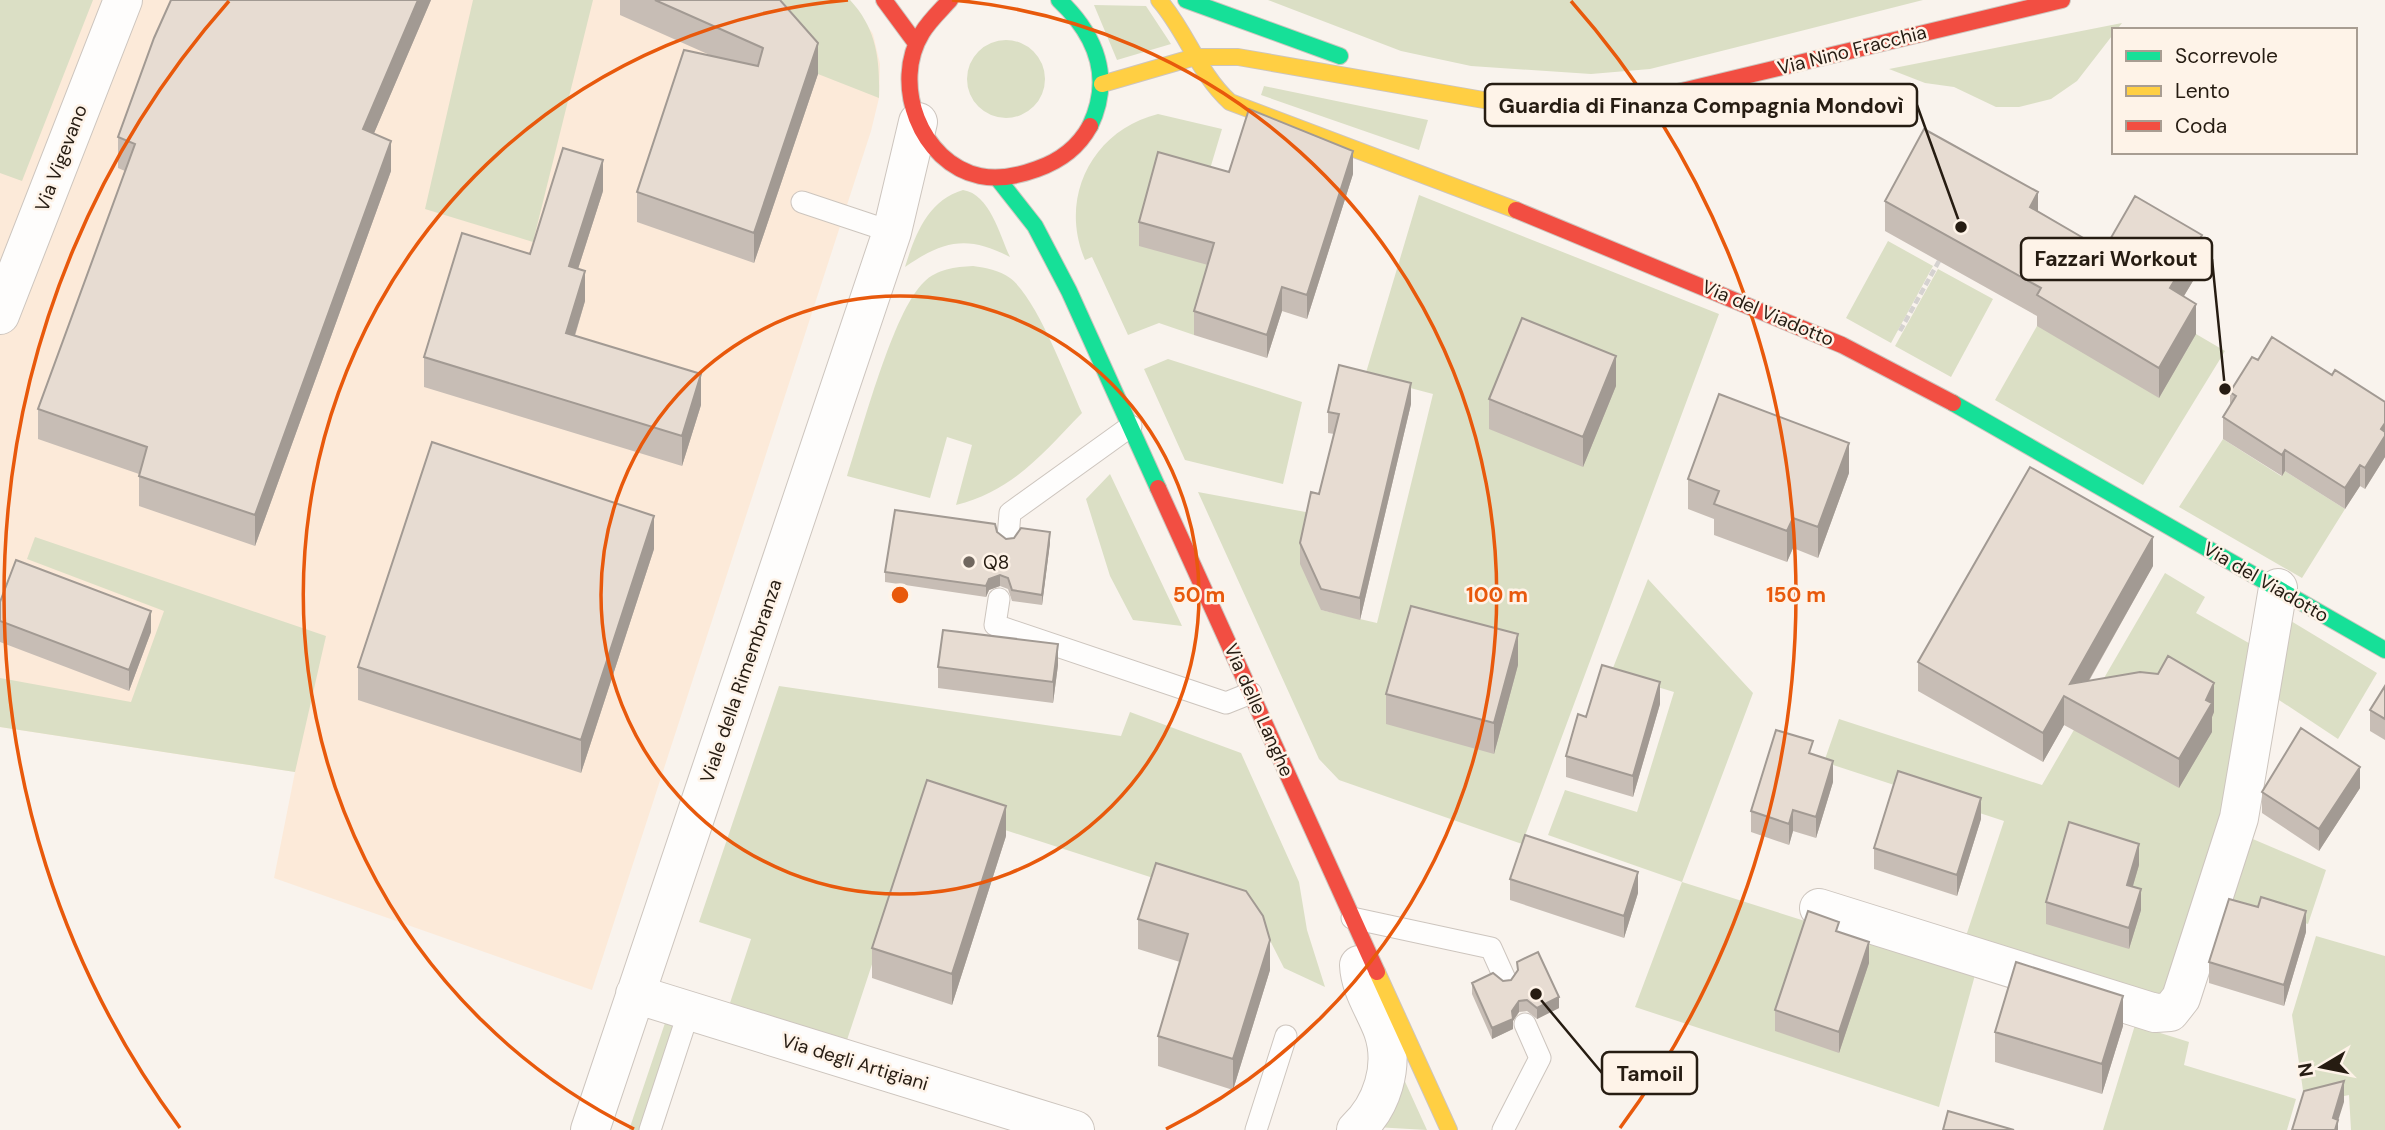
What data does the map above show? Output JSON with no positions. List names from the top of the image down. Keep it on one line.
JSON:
{"streets":{"street":["Via Nino Fracchia","Via Vigevano","Via del Viadotto","Viale della Rimembranza","Via delle Langhe","Via degli Artigiani"]},"crossings":[["Via Nino Fracchia","Via del Viadotto"],["Viale della Rimembranza","Via degli Artigiani"]],"places":["Guardia di Finanza Compagnia Mondovì","Fazzari Workout","Q8","Tamoil"],"legend":["Scorrevole","Lento","Coda"],"north":"left","rings":["50 m","100 m","150 m"]}
